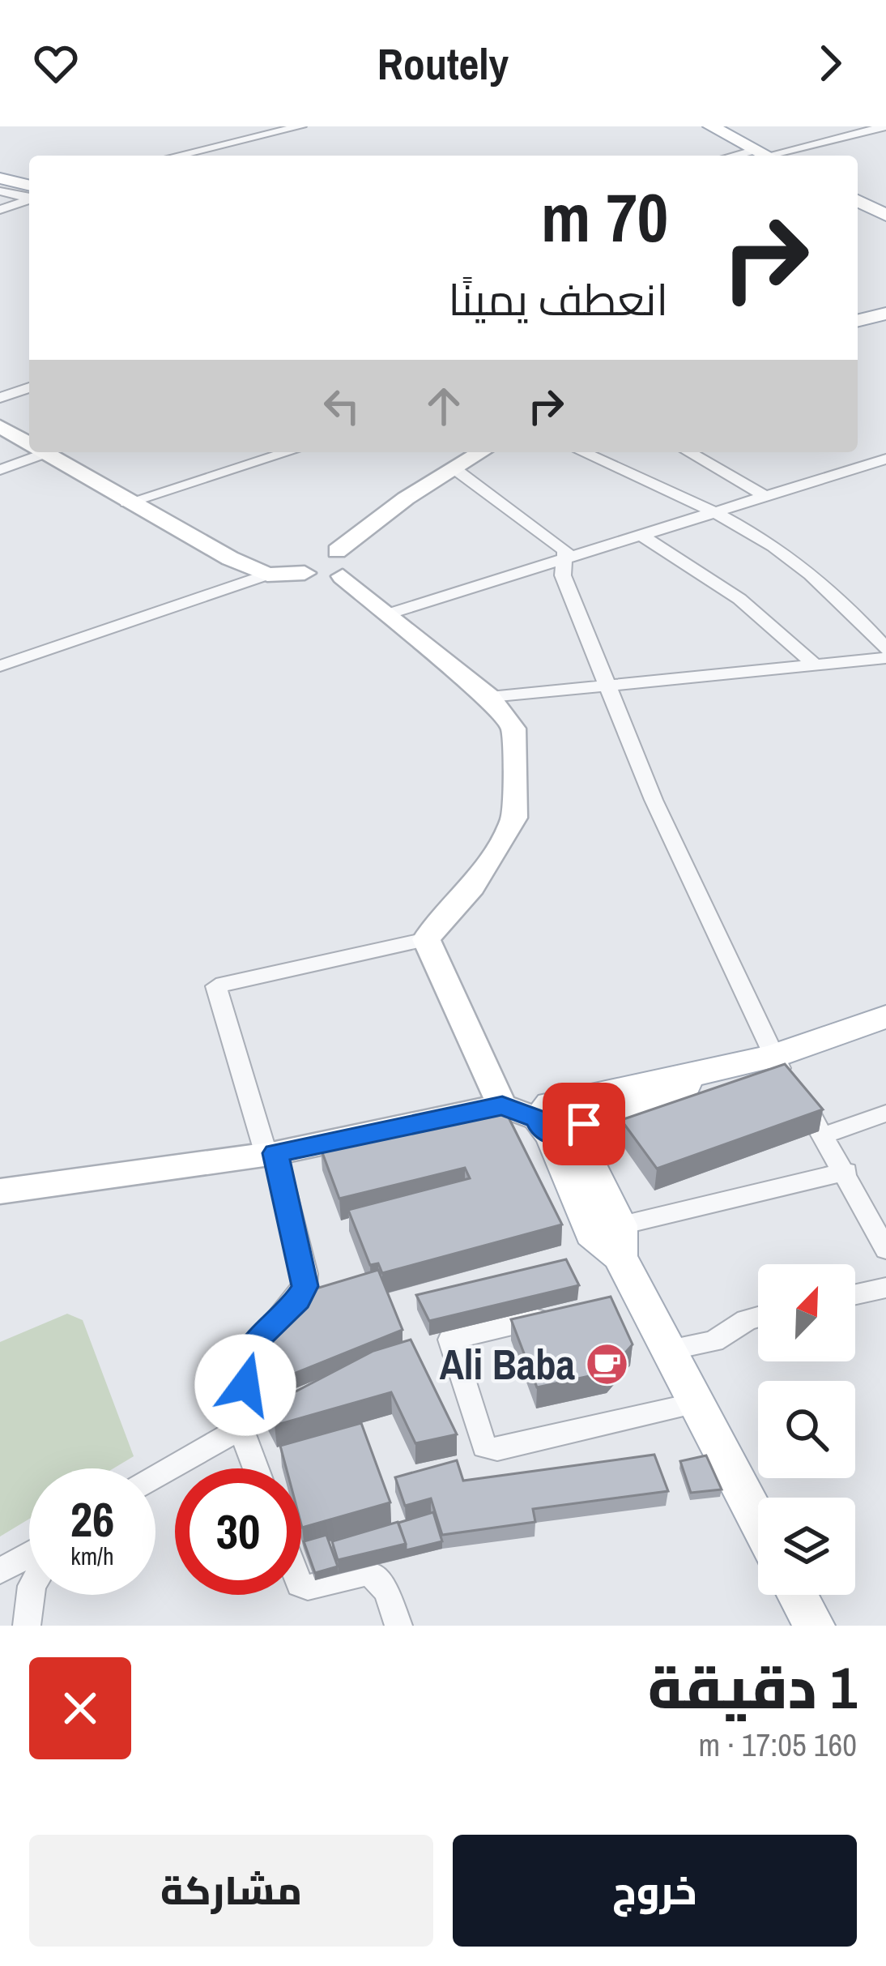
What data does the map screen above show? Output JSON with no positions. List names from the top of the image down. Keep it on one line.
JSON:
{"places":{"cafe":["Ali Baba"]},"north":"top right","page":{"header":"Routely","turn":["70 m","انعطف يمينًا"],"speed":"26 km/h","limit":"30","heading":["1 دقيقة","160 m · 17:05"],"buttons":["خروج","مشاركة"]}}
